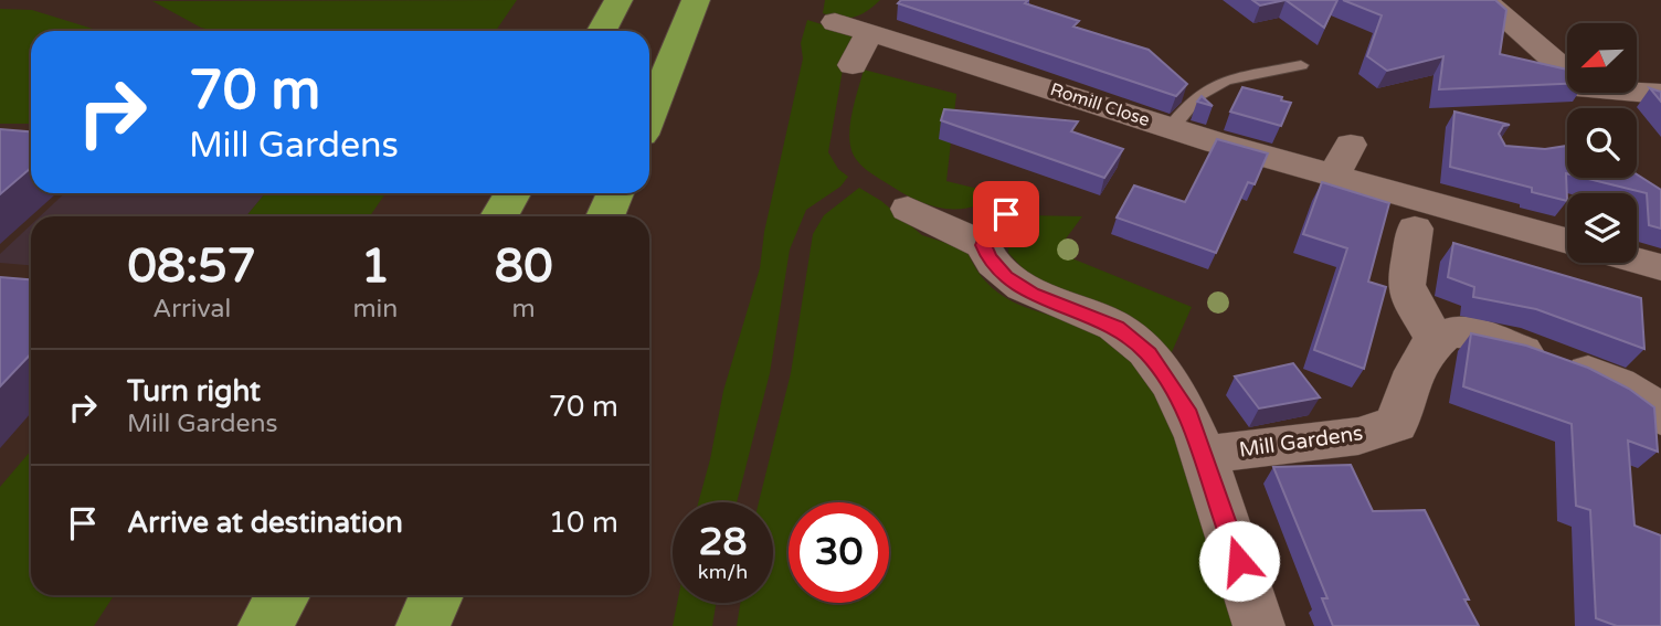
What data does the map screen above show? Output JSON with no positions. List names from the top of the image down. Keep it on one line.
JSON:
{"streets":{"street":["Romill Close","Mill Gardens"]},"north":"bottom left","page":{"turn":["70 m","Mill Gardens"],"eta":["08:57","Arrival","1","min","80","m"],"list":[{"name":"Turn right","note":"Mill Gardens","value":"70 m"},{"name":"Arrive at destination","value":"10 m"}],"speed":"28 km/h","limit":"30"}}
